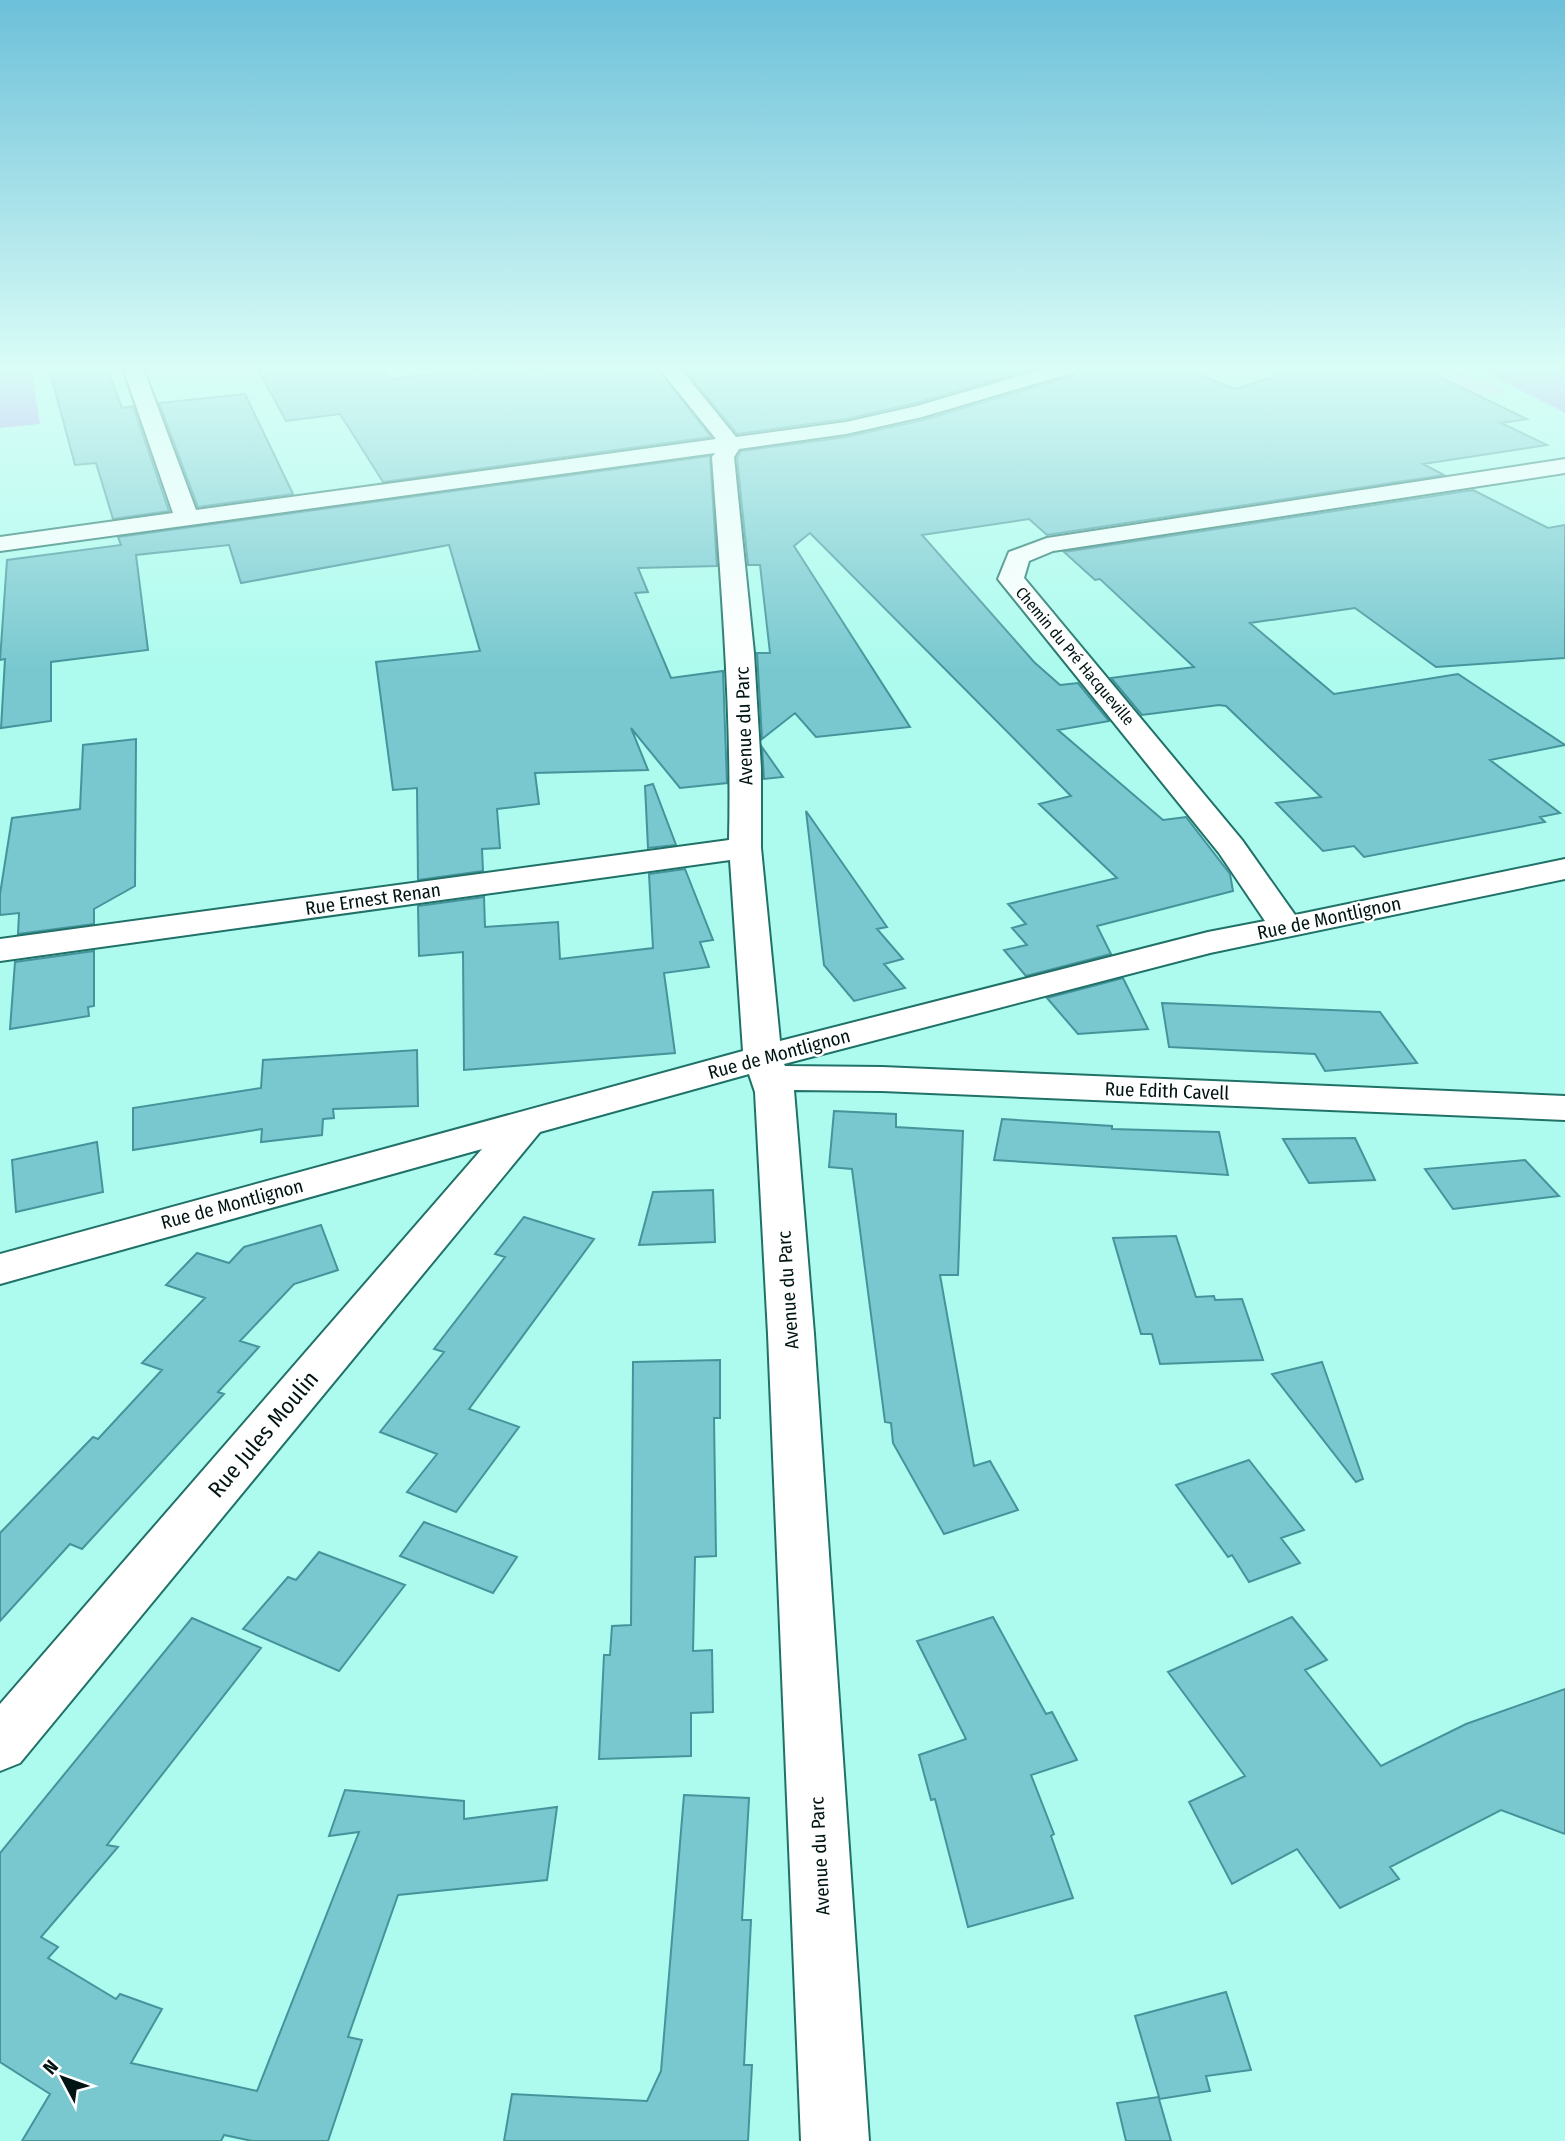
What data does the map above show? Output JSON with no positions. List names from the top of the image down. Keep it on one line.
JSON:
{"streets":{"street":["Chemin du Pré Hacqueville","Avenue du Parc","Rue Ernest Renan","Rue de Montlignon","Rue Edith Cavell","Rue Jules Moulin"]},"crossings":[["Chemin du Pré Hacqueville","Rue de Montlignon"],["Avenue du Parc","Rue Ernest Renan"],["Avenue du Parc","Rue de Montlignon"],["Avenue du Parc","Rue Edith Cavell"],["Rue de Montlignon","Rue Edith Cavell"],["Rue de Montlignon","Rue Jules Moulin"]],"north":"top left"}
